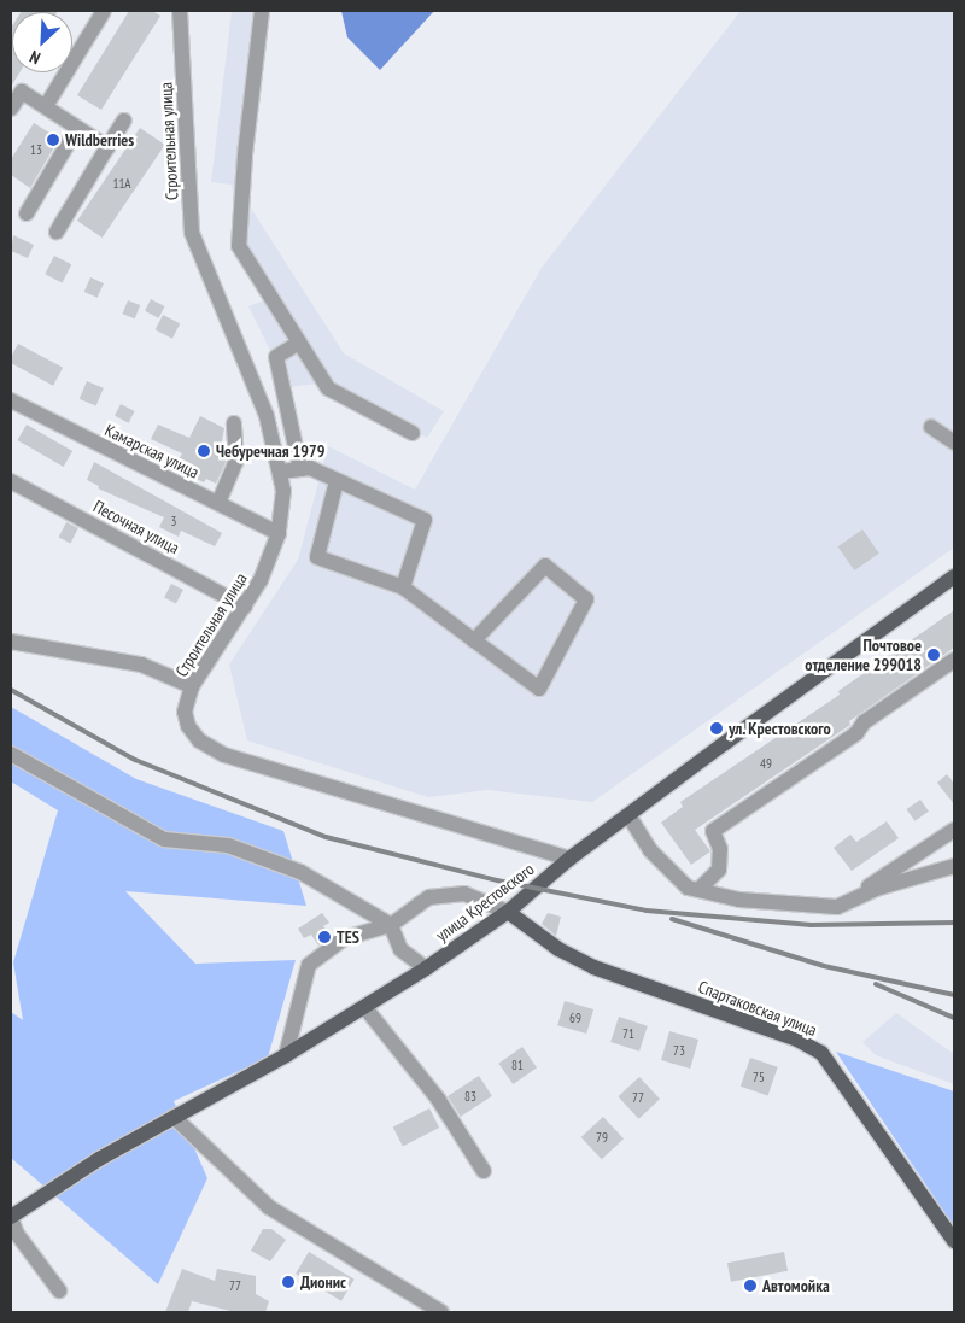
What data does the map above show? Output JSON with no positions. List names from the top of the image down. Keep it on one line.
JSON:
{"streets":{"main road":["улица Крестовского","Спартаковская улица"],"street":["Строительная улица","Камарская улица","Песочная улица"]},"crossings":[["Строительная улица","Камарская улица"],["Строительная улица","Песочная улица"],["Строительная улица","улица Крестовского"],["улица Крестовского","Спартаковская улица"]],"places":["Wildberries","Чебуречная 1979","Почтовое отделение 299018","ул. Крестовского","TES","Дионис","Автомойка"],"house_numbers":["13","11А","3","49","69","71","73","81","75","83","77","79","77"],"north":"bottom left"}
